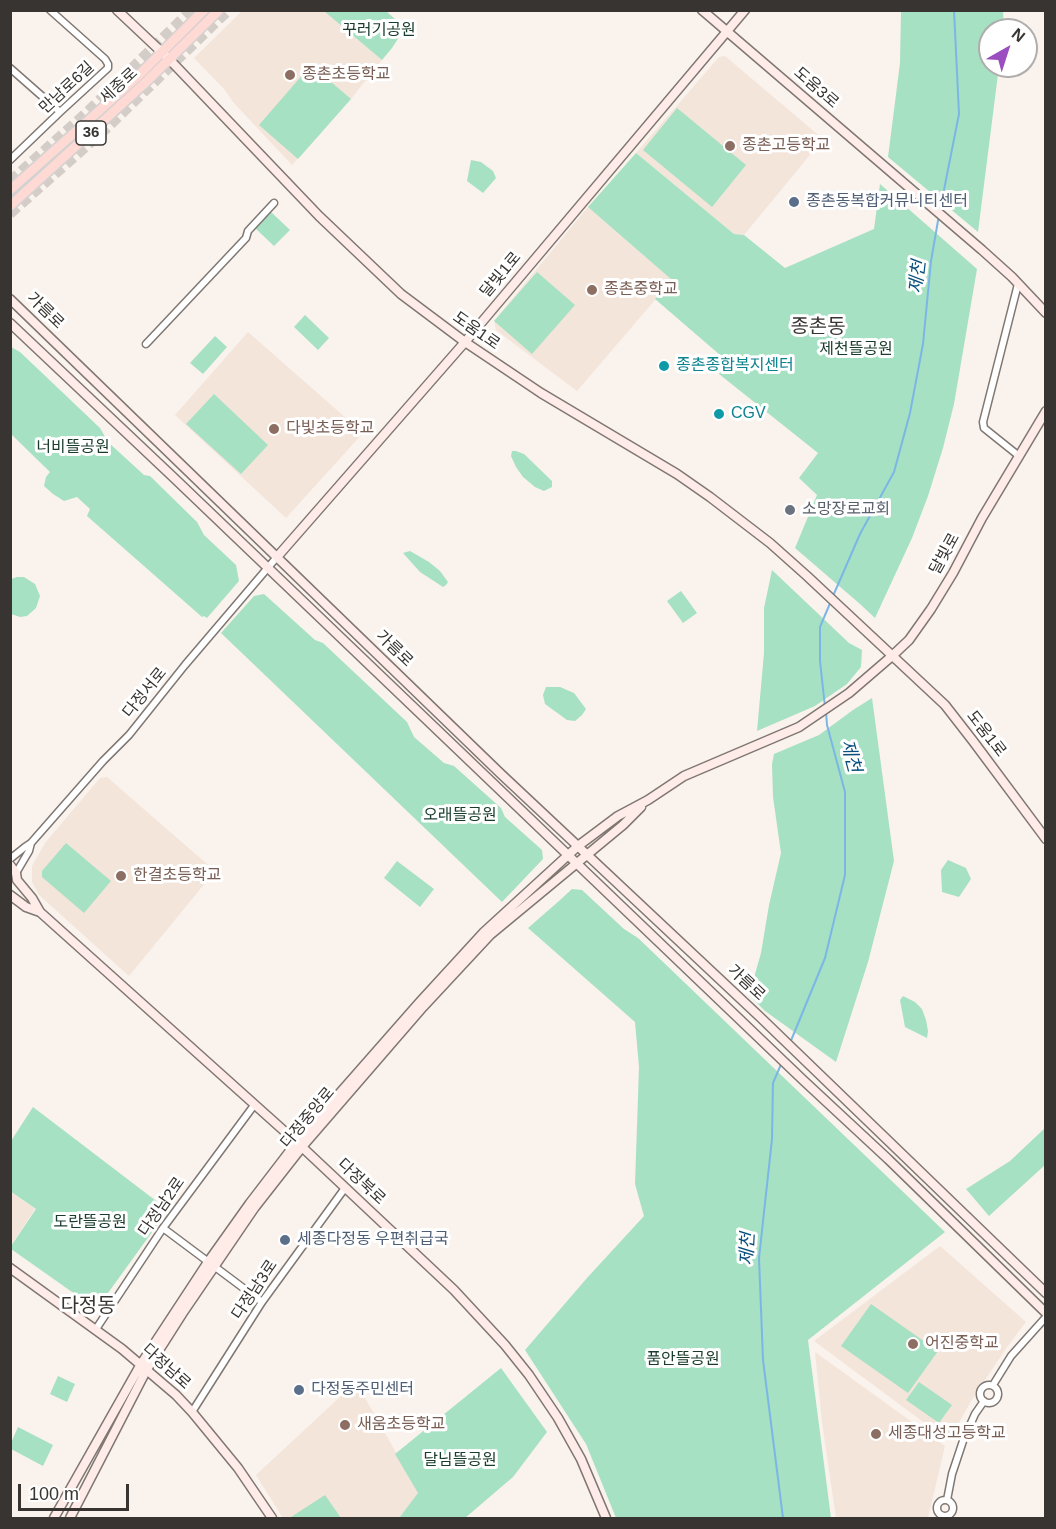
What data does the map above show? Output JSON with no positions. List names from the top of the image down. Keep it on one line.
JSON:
{"streets":{"main road":["세종로","36"],"street":["만남로6길","도움3로","달빛1로","가름로","도움1로","달빛로","다정서로","다정중앙로","다정북로","다정남2로","다정남3로","다정남로"]},"crossings":[["세종로","도움1로"],["도움3로","달빛1로"],["달빛1로","가름로"],["달빛1로","도움1로"],["달빛1로","다정서로"],["가름로","다정서로"],["가름로","다정중앙로"],["도움1로","달빛로"],["달빛로","다정중앙로"],["다정중앙로","다정북로"],["다정중앙로","다정남로"],["다정북로","다정남2로"],["다정북로","다정남3로"],["다정남2로","다정남로"],["다정남3로","다정남로"]],"districts":["종촌동","다정동"],"water":["제천"],"parks":["꾸러기공원","제천뜰공원","너비뜰공원","오래뜰공원","도란뜰공원","품안뜰공원","달님뜰공원"],"places":["종촌초등학교","종촌고등학교","종촌동복합커뮤니티센터","종촌중학교","종촌종합복지센터","CGV","다빛초등학교","소망장로교회","한결초등학교","세종다정동 우편취급국","어진중학교","다정동주민센터","새움초등학교","세종대성고등학교"],"scale_bar":"100 m","north":"top right"}
